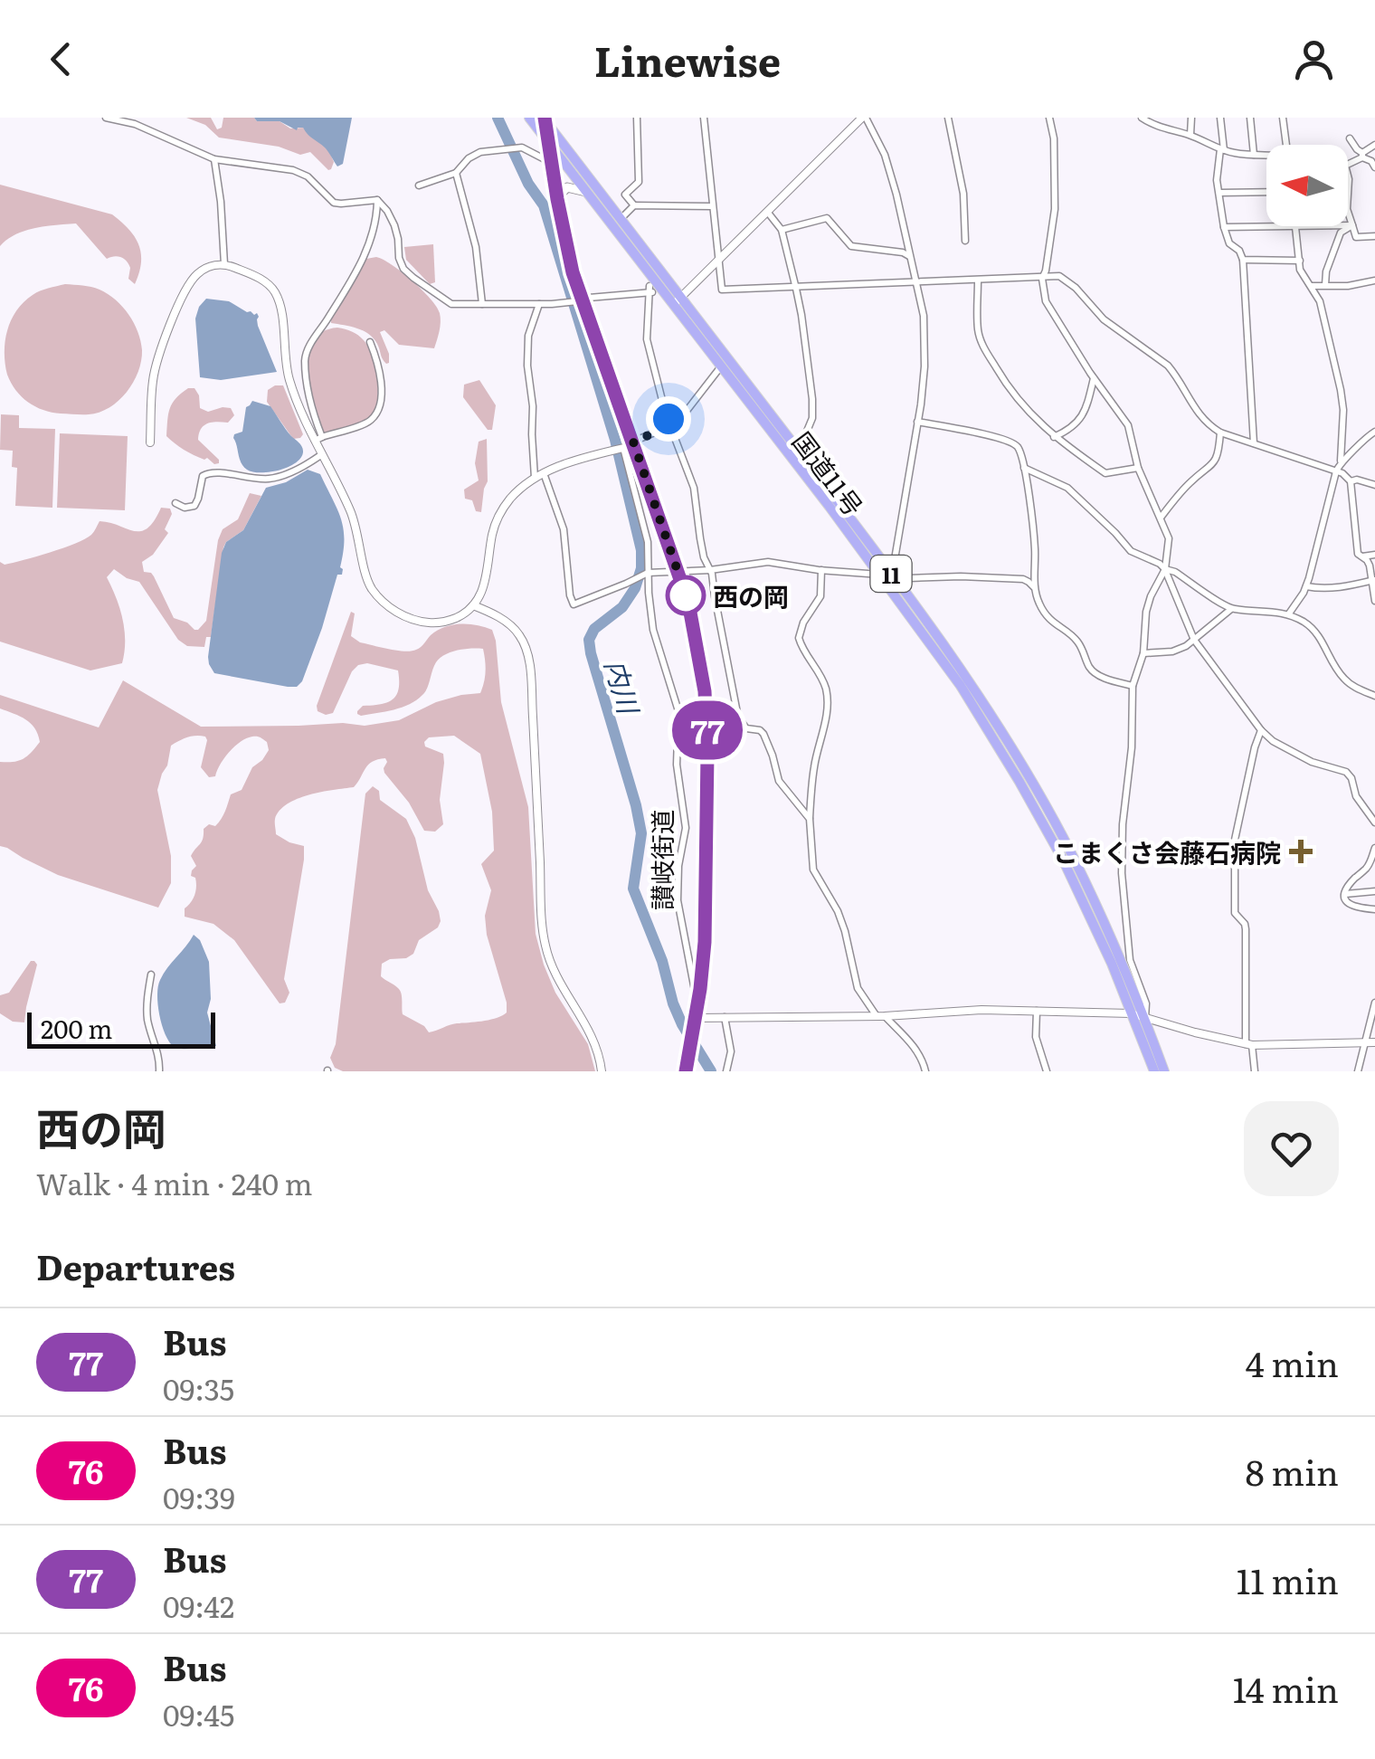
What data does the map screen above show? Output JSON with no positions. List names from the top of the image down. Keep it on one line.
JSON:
{"streets":{"highway":["国道11号","11"],"street":["讃岐街道"]},"water":["内川"],"places":{"other":["西の岡"],"health":["こまくさ会藤石病院"]},"lines":["bus line 77"],"scale_bar":"200 m","north":"left","page":{"header":"Linewise","on_map":"77","scale":"200 m","heading":[["西の岡","Walk · 4 min · 240 m"],"Departures"],"list":[{"mark":"77","name":"Bus","note":"09:35","value":"4 min"},{"mark":"76","name":"Bus","note":"09:39","value":"8 min"},{"mark":"77","name":"Bus","note":"09:42","value":"11 min"},{"mark":"76","name":"Bus","note":"09:45","value":"14 min"}]}}
